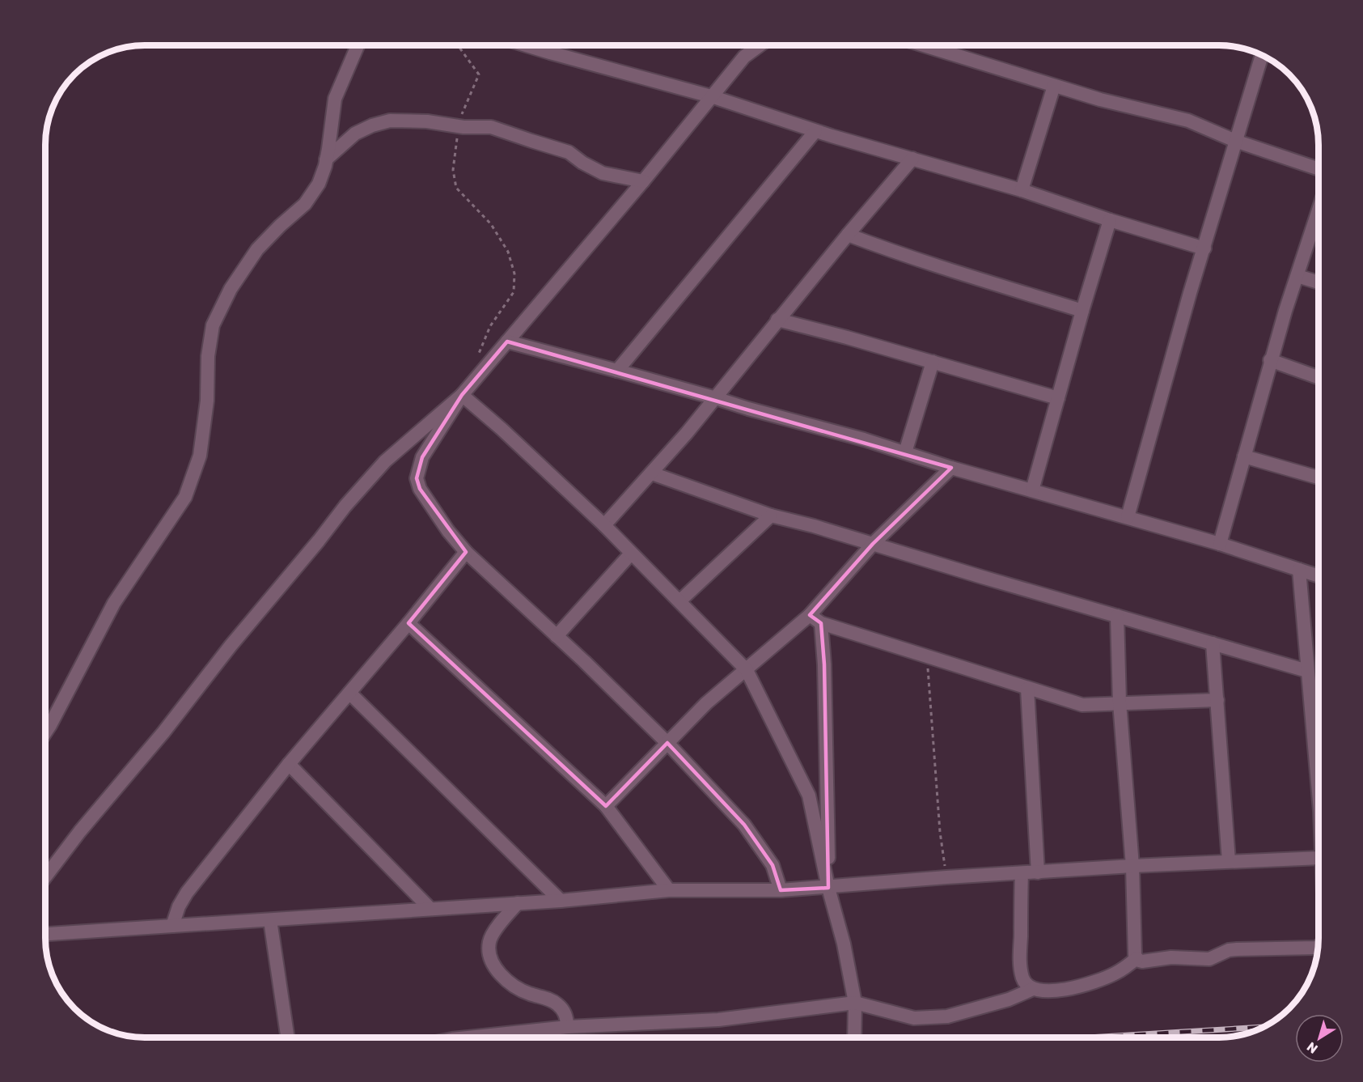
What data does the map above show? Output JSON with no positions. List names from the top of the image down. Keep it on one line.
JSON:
{"north":"bottom left"}
